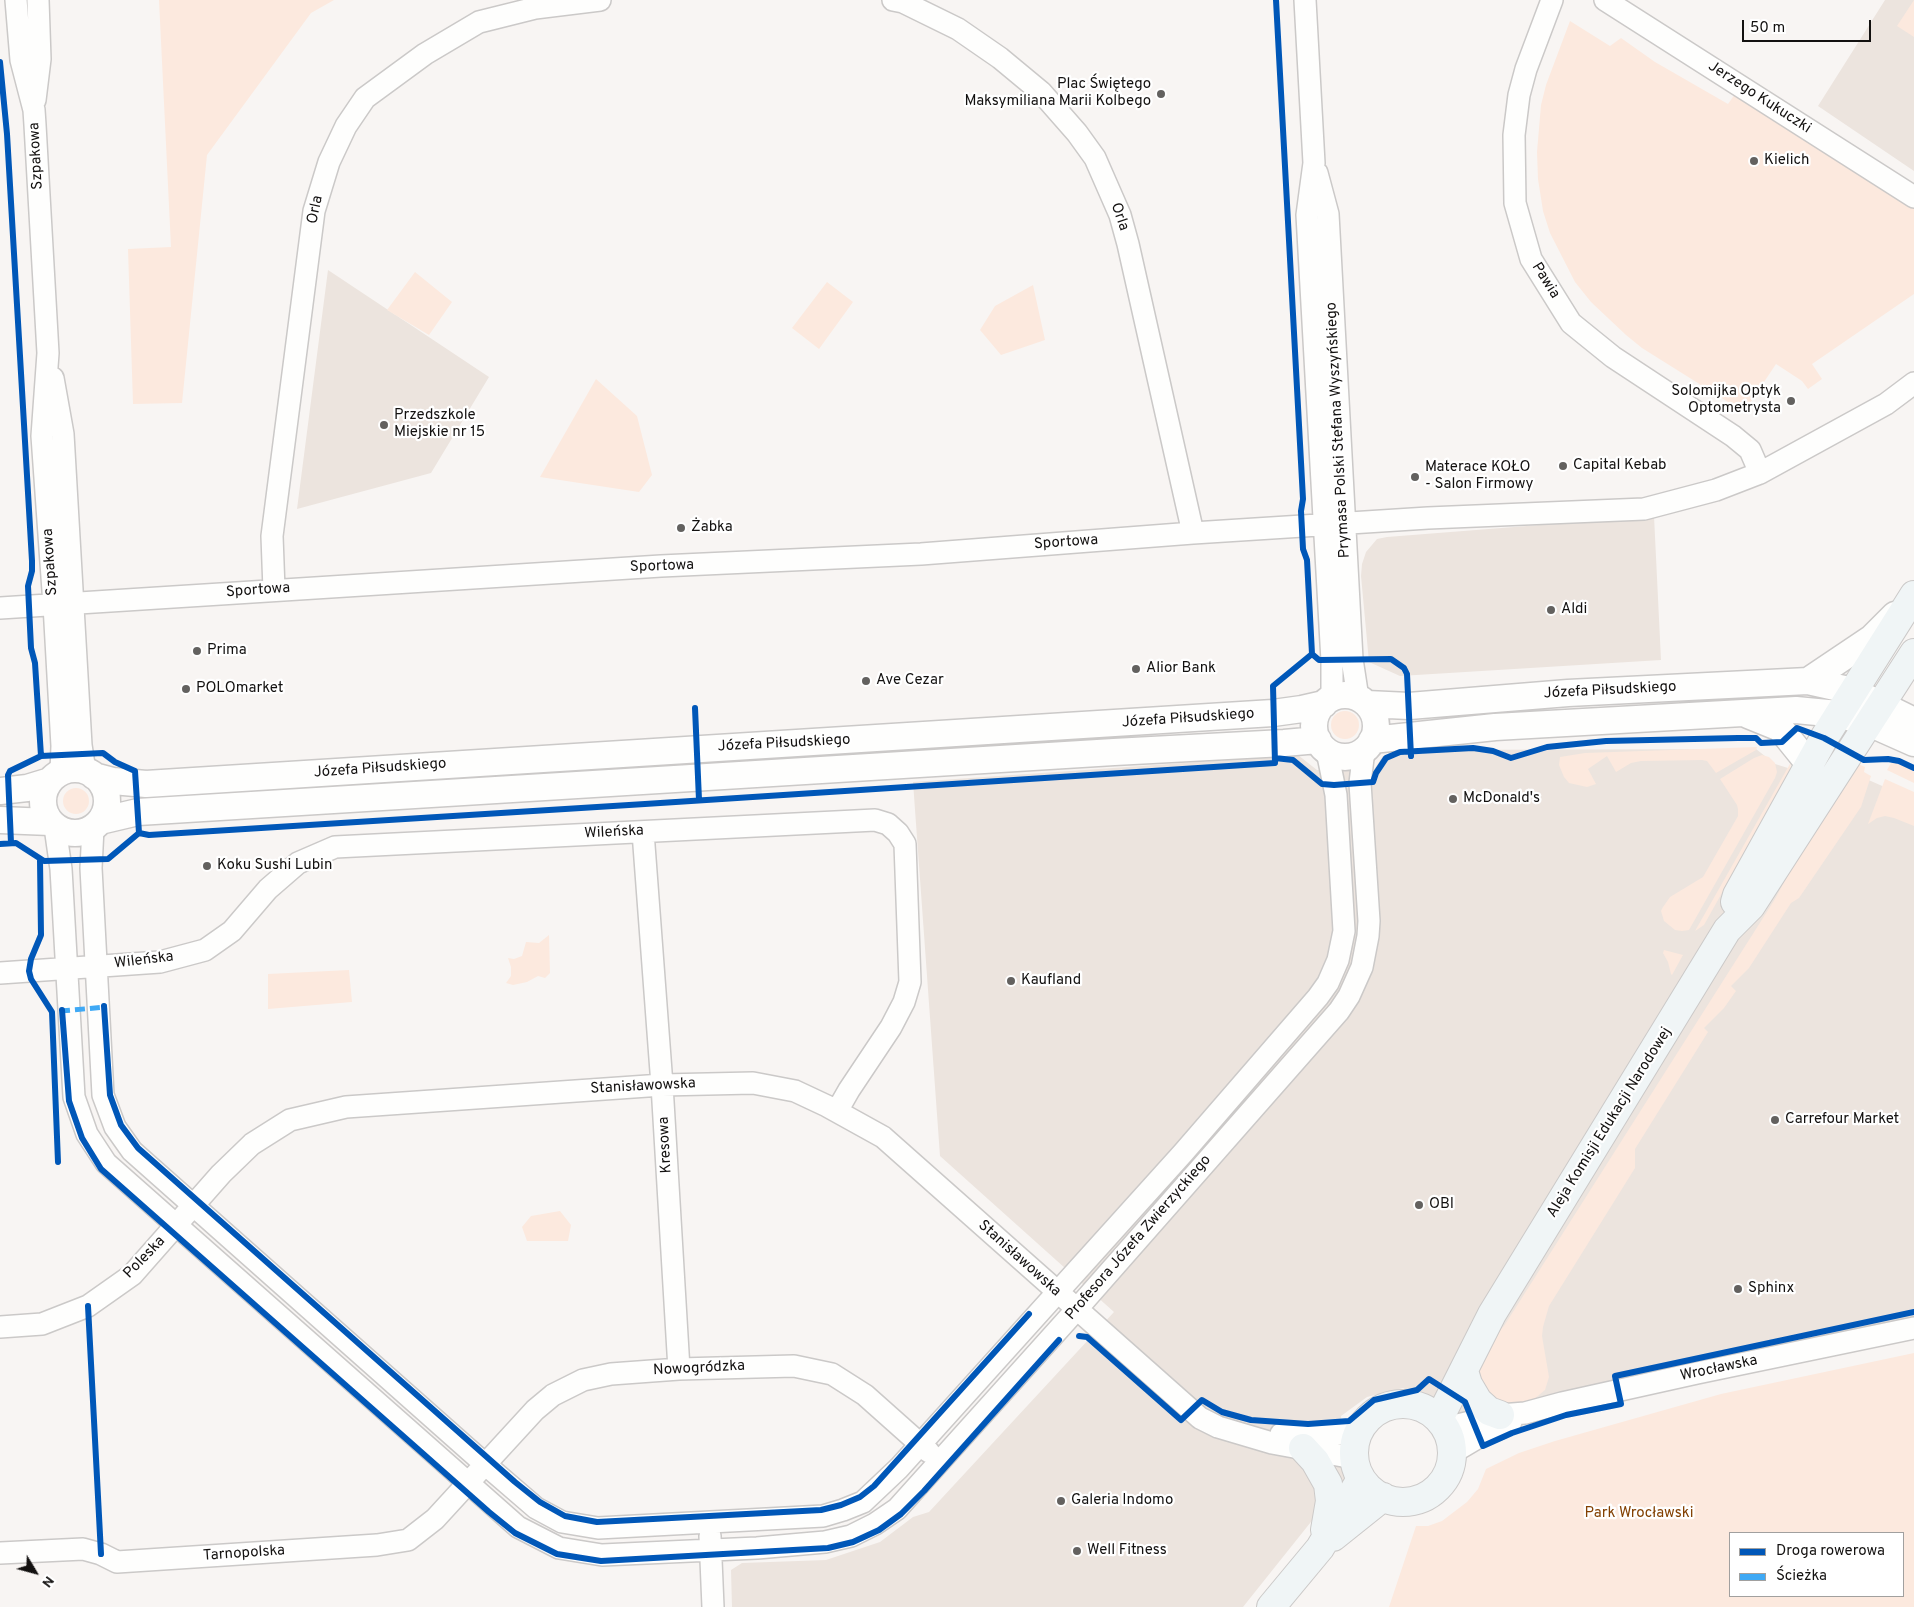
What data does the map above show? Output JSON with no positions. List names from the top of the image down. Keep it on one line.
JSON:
{"streets":{"main road":["Aleja Komisji Edukacji Narodowej"],"street":["Jerzego Kukuczki","Szpakowa","Orla","Pawia","Prymasa Polski Stefana Wyszyńskiego","Sportowa","Józefa Piłsudskiego","Wileńska","Stanisławowska","Kresowa","Profesora Józefa Zwierzyckiego","Poleska","Nowogródzka","Wrocławska","Tarnopolska"]},"crossings":[["Szpakowa","Sportowa"],["Szpakowa","Józefa Piłsudskiego"],["Szpakowa","Profesora Józefa Zwierzyckiego"],["Orla","Sportowa"],["Prymasa Polski Stefana Wyszyńskiego","Sportowa"],["Prymasa Polski Stefana Wyszyńskiego","Józefa Piłsudskiego"],["Prymasa Polski Stefana Wyszyńskiego","Profesora Józefa Zwierzyckiego"],["Józefa Piłsudskiego","Aleja Komisji Edukacji Narodowej"],["Józefa Piłsudskiego","Profesora Józefa Zwierzyckiego"],["Wileńska","Stanisławowska"],["Wileńska","Kresowa"],["Wileńska","Profesora Józefa Zwierzyckiego"],["Stanisławowska","Aleja Komisji Edukacji Narodowej"],["Stanisławowska","Kresowa"],["Stanisławowska","Profesora Józefa Zwierzyckiego"],["Stanisławowska","Poleska"],["Stanisławowska","Wrocławska"],["Aleja Komisji Edukacji Narodowej","Wrocławska"],["Kresowa","Nowogródzka"],["Profesora Józefa Zwierzyckiego","Poleska"],["Profesora Józefa Zwierzyckiego","Nowogródzka"],["Profesora Józefa Zwierzyckiego","Tarnopolska"],["Nowogródzka","Tarnopolska"]],"parks":["Park Wrocławski"],"places":["Plac Świętego Maksymiliana Marii Kolbego","Kielich","Solomijka Optyk Optometrysta","Przedszkole Miejskie nr 15","Capital Kebab","Materace KOŁO - Salon Firmowy","Żabka","Aldi","Prima","Alior Bank","Ave Cezar","POLOmarket","McDonald's","Koku Sushi Lubin","Kaufland","Carrefour Market","OBI","Sphinx","Galeria Indomo","Well Fitness"],"legend":["Droga rowerowa","Ścieżka"],"scale_bar":"50 m","north":"bottom right"}
